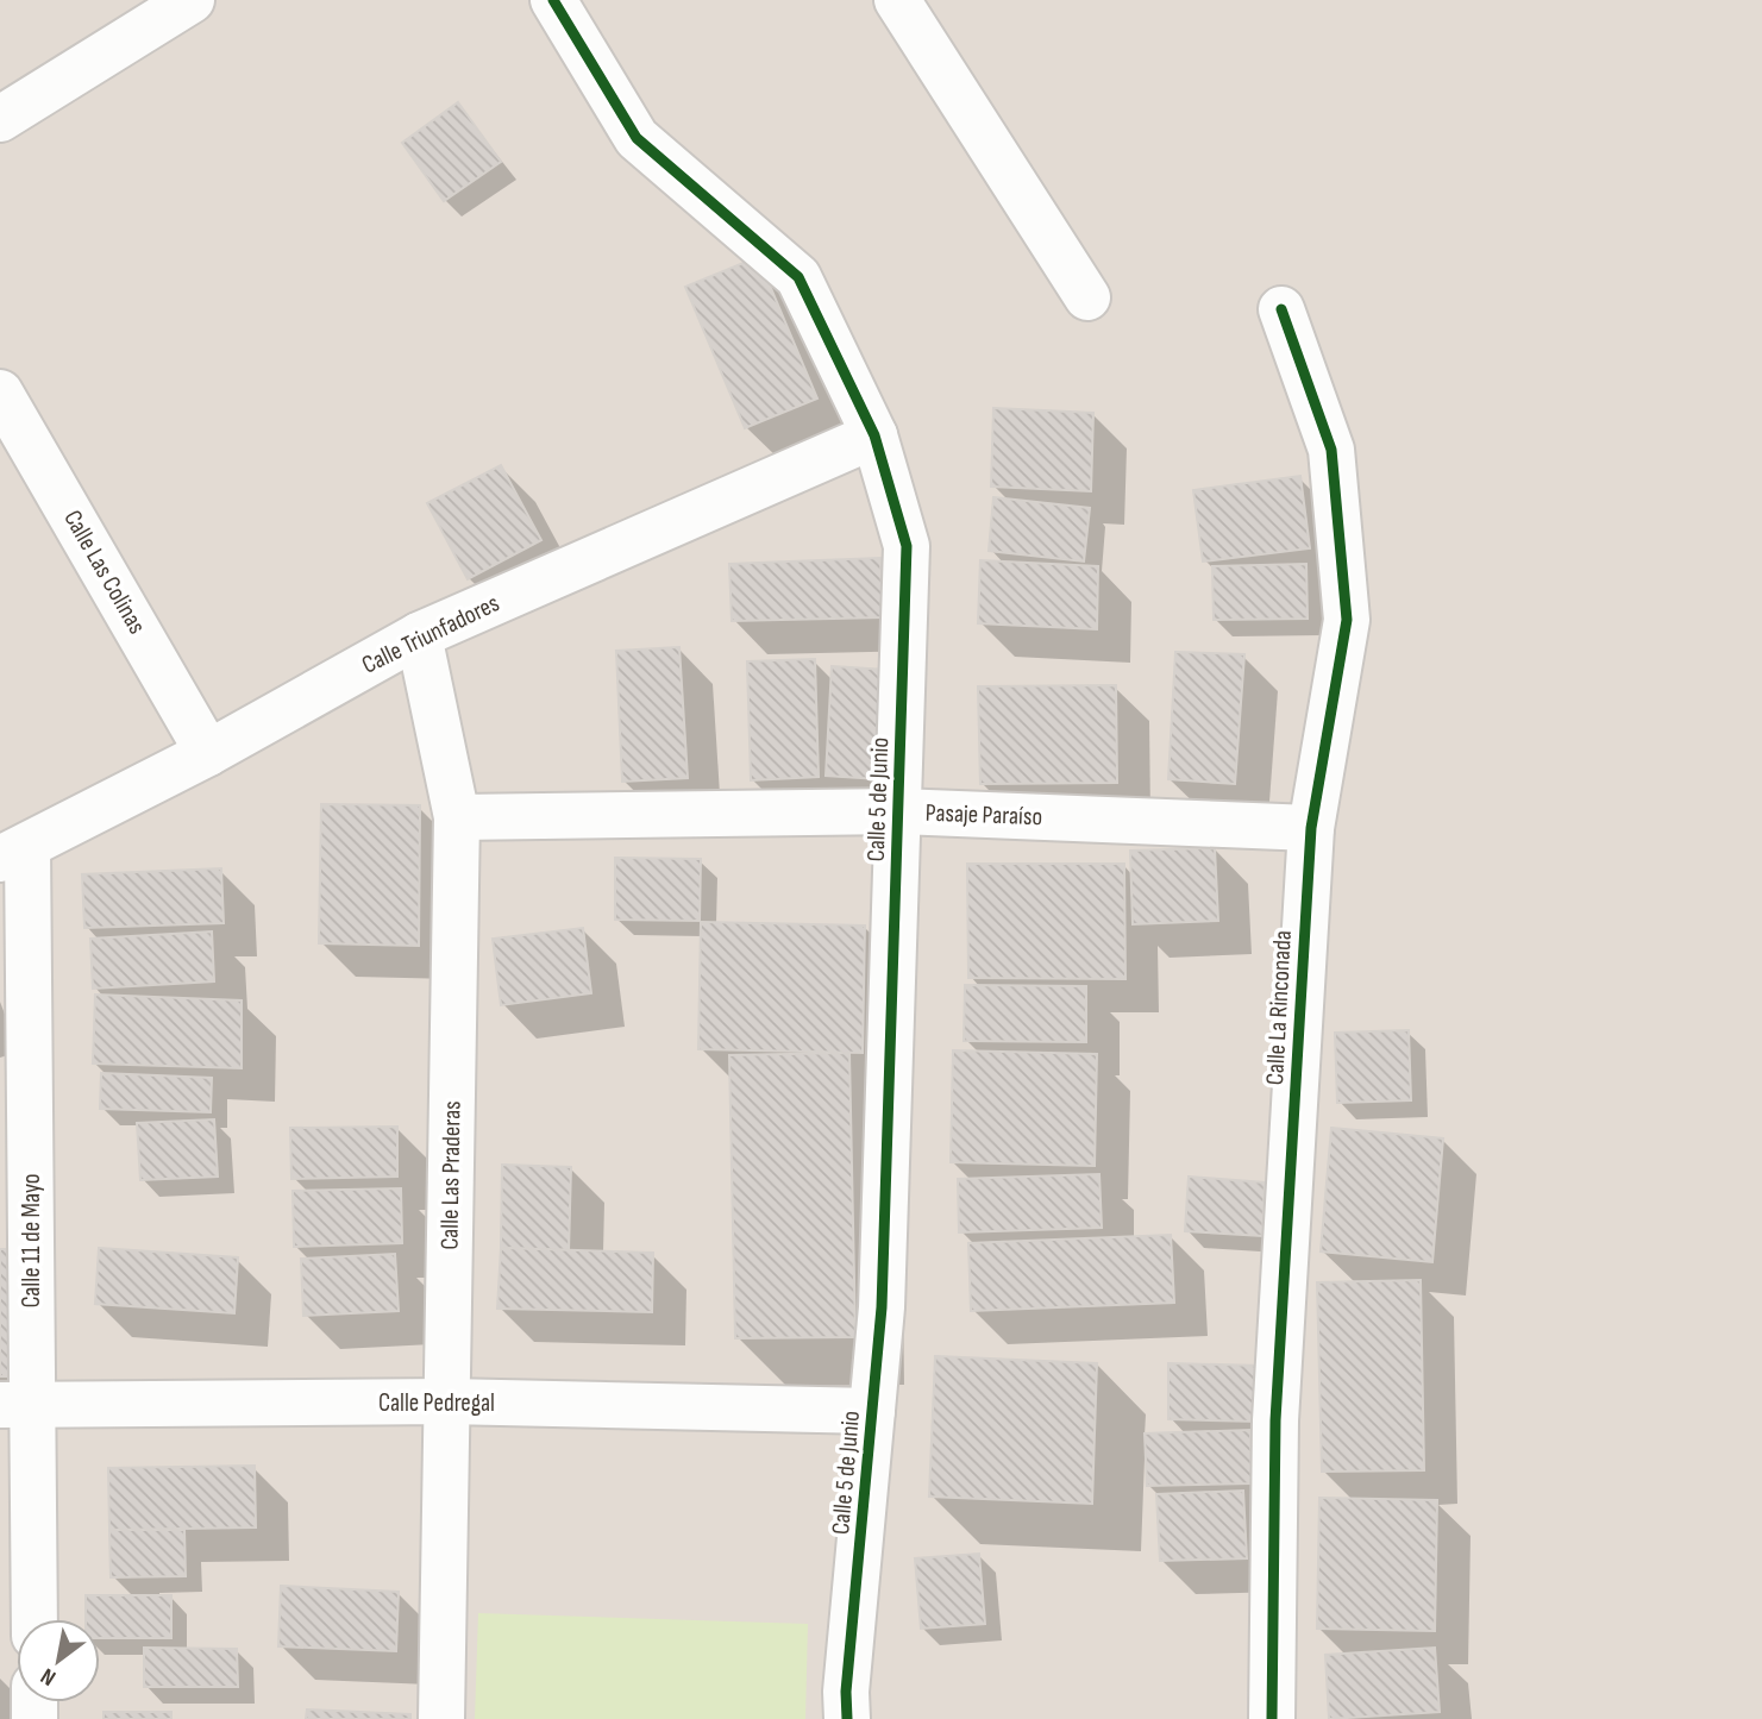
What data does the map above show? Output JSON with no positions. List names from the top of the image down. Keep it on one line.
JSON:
{"streets":{"street":["Calle Las Colinas","Calle Triunfadores","Calle 5 de Junio","Pasaje Paraíso","Calle La Rinconada","Calle Las Praderas","Calle 11 de Mayo","Calle Pedregal"]},"crossings":[["Calle Las Colinas","Calle Triunfadores"],["Calle Triunfadores","Calle 5 de Junio"],["Calle Triunfadores","Calle Las Praderas"],["Calle Triunfadores","Calle 11 de Mayo"],["Calle 5 de Junio","Pasaje Paraíso"],["Calle 5 de Junio","Calle Pedregal"],["Pasaje Paraíso","Calle La Rinconada"],["Pasaje Paraíso","Calle Las Praderas"],["Calle Las Praderas","Calle Pedregal"],["Calle 11 de Mayo","Calle Pedregal"]],"north":"bottom left"}
